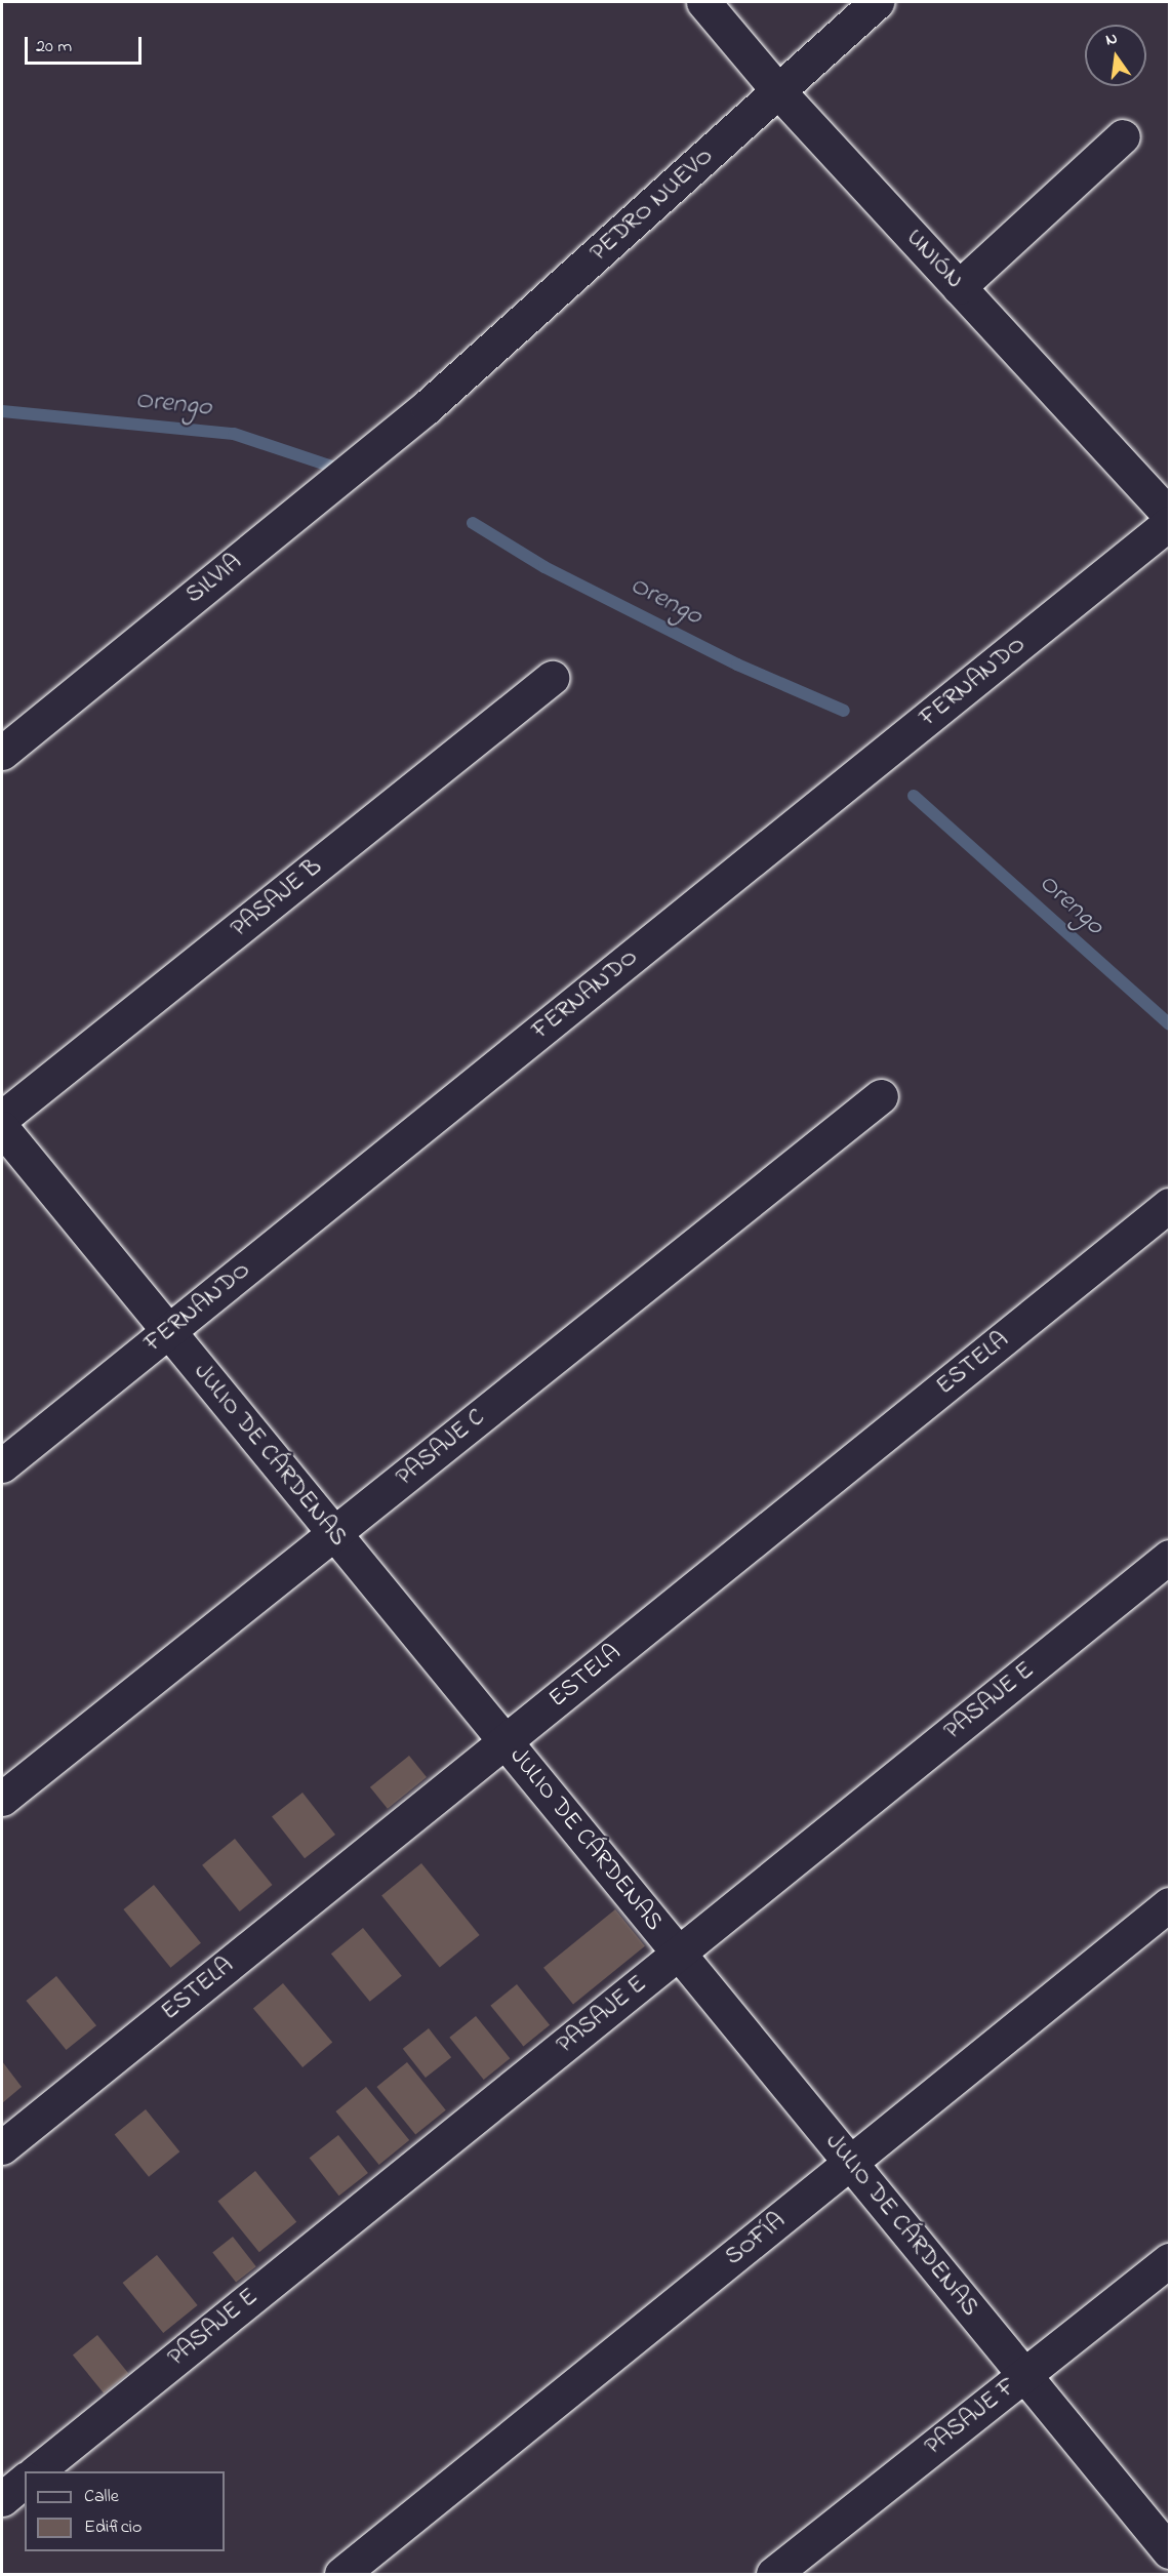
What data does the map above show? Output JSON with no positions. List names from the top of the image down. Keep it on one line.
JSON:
{"streets":{"street":["PEDRO NUEVO","UNIÓN","SILVIA","FERNANDO","PASAJE B","ESTELA","PASAJE C","JULIO DE CÁRDENAS","PASAJE E","SOFÍA","PASAJE F"]},"crossings":[["PEDRO NUEVO","UNIÓN"],["PEDRO NUEVO","SILVIA"],["FERNANDO","JULIO DE CÁRDENAS"],["ESTELA","JULIO DE CÁRDENAS"],["PASAJE C","JULIO DE CÁRDENAS"],["JULIO DE CÁRDENAS","PASAJE E"],["JULIO DE CÁRDENAS","SOFÍA"],["JULIO DE CÁRDENAS","PASAJE F"]],"water":["Orengo"],"legend":["Calle","Edificio"],"scale_bar":"20 m","north":"top"}
